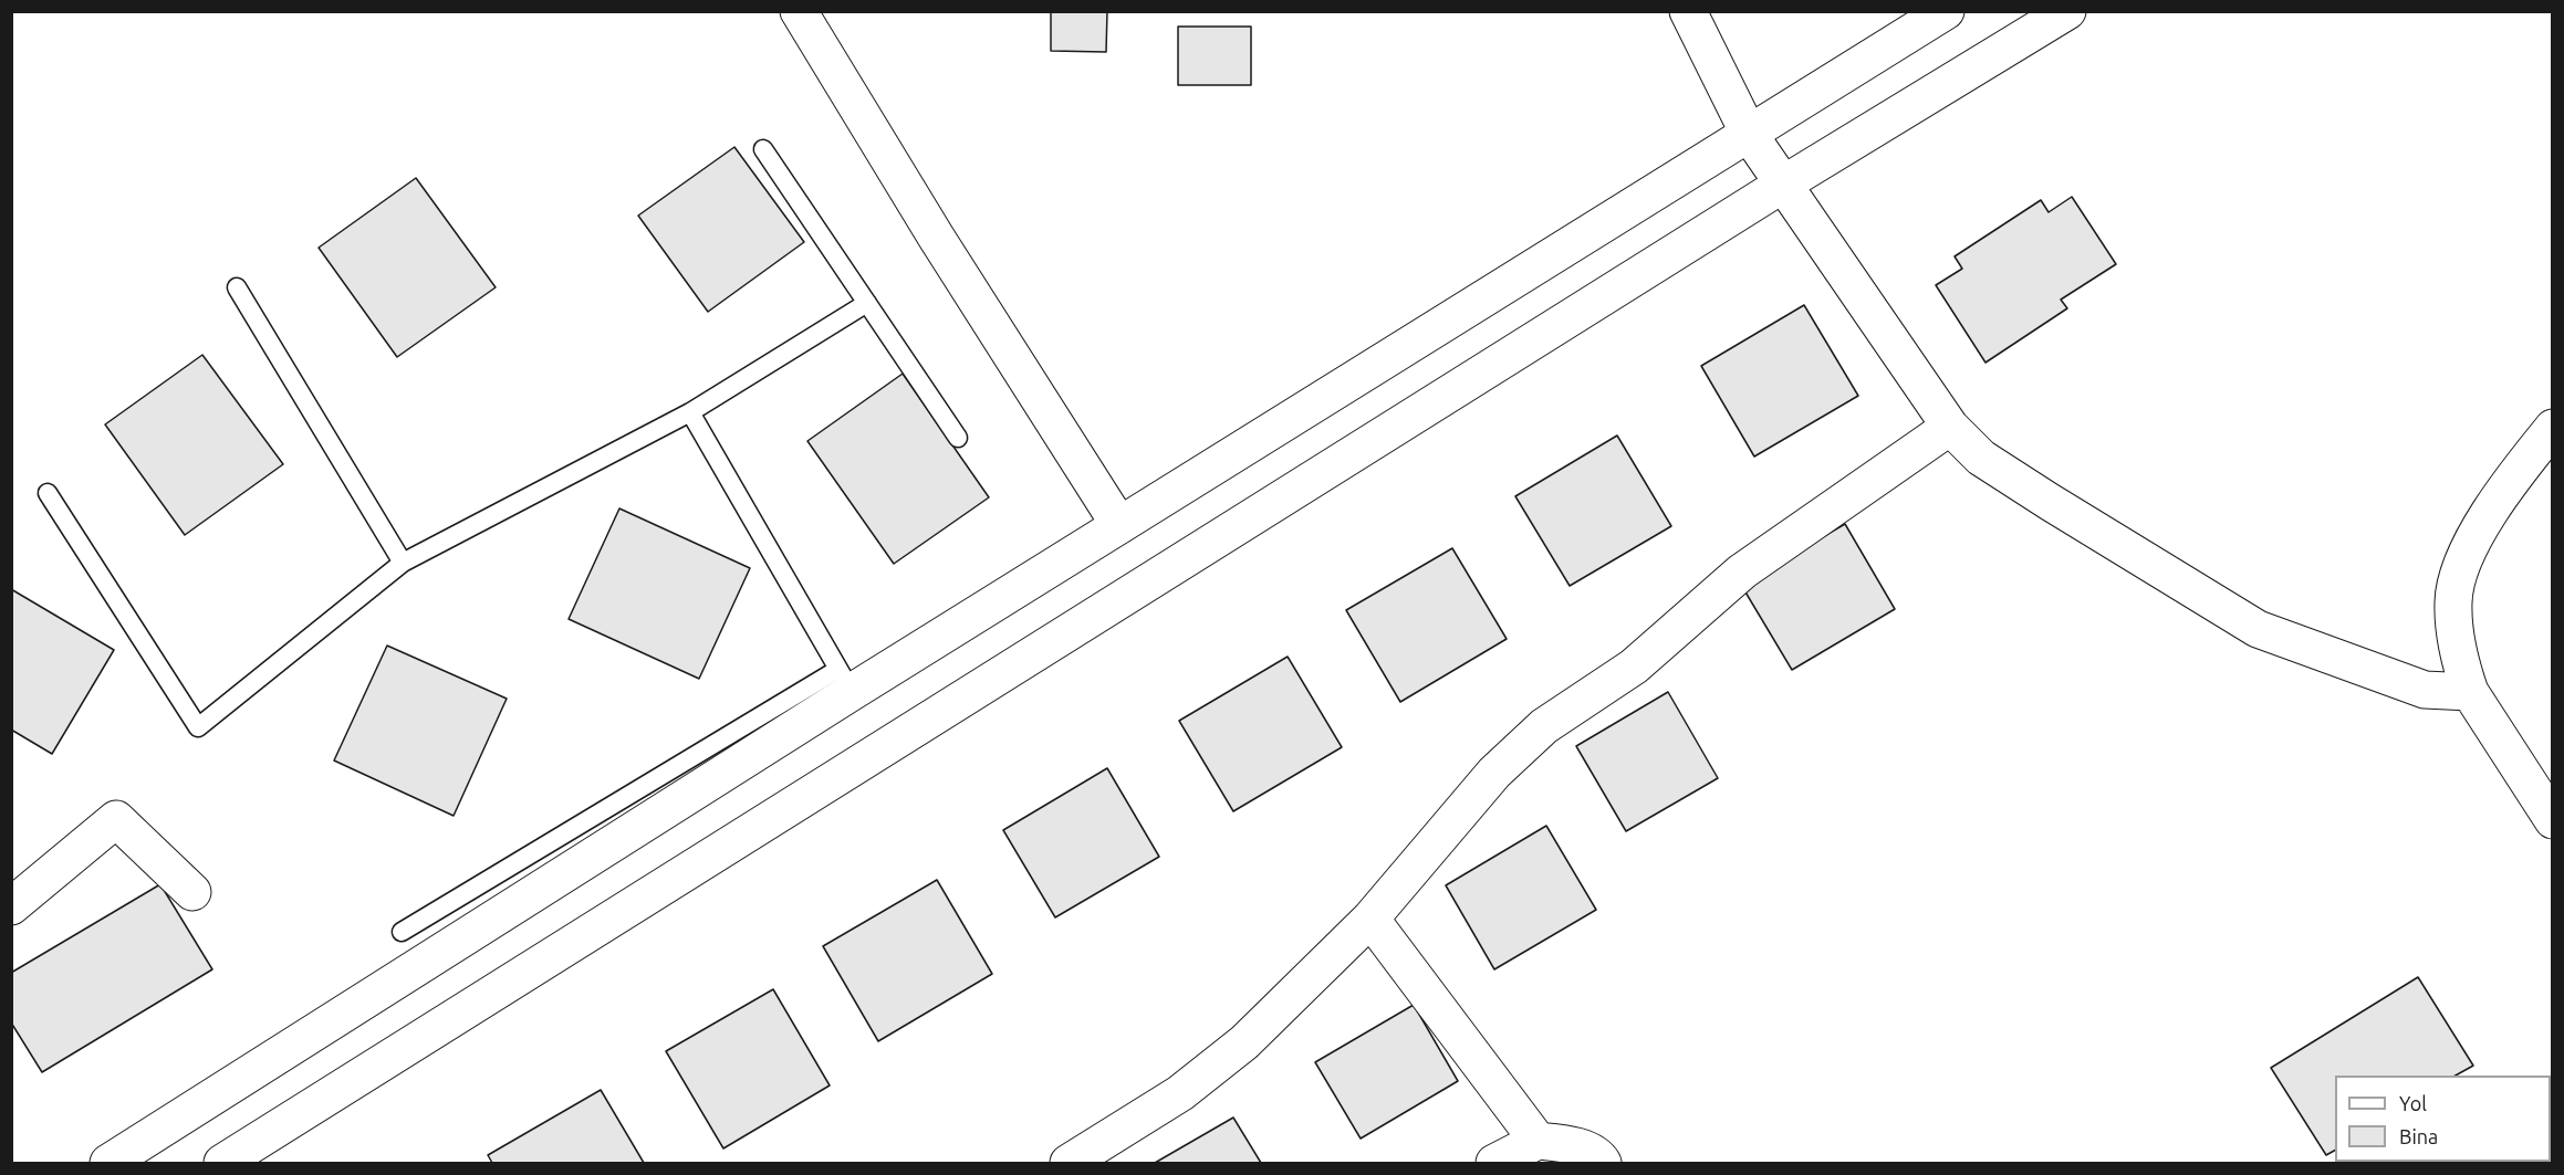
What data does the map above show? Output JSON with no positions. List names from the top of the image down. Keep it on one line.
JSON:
{"legend":["Yol","Bina"]}
